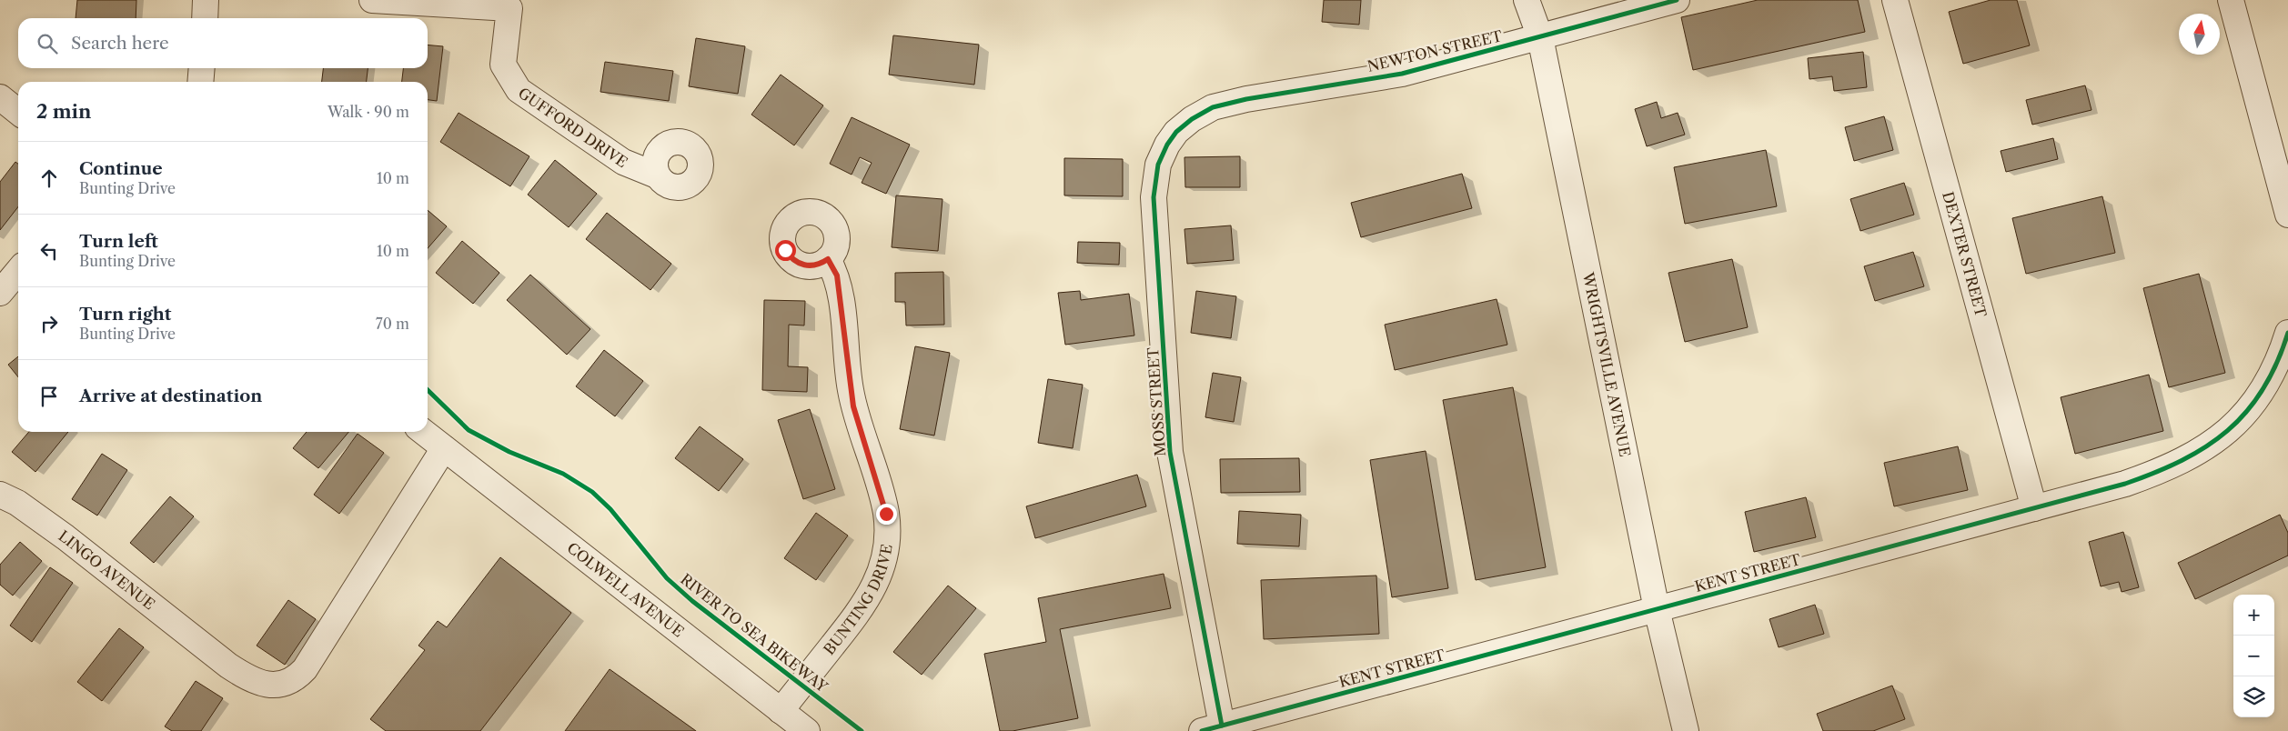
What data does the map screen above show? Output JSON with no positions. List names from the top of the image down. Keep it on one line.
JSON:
{"streets":{"street":["NEWTON STREET","GUFFORD DRIVE","DEXTER STREET","WRIGHTSVILLE AVENUE","MOSS STREET","LINGO AVENUE","KENT STREET","COLWELL AVENUE","BUNTING DRIVE"],"cycle path":["RIVER TO SEA BIKEWAY"]},"crossings":[["NEWTON STREET","WRIGHTSVILLE AVENUE"],["NEWTON STREET","MOSS STREET"],["DEXTER STREET","KENT STREET"],["WRIGHTSVILLE AVENUE","KENT STREET"],["MOSS STREET","KENT STREET"],["LINGO AVENUE","COLWELL AVENUE"],["COLWELL AVENUE","BUNTING DRIVE"]],"north":"top","page":{"search":"Search here","heading":["2 min","Walk · 90 m"],"list":[["Continue","Bunting Drive","10 m"],["Turn left","Bunting Drive","10 m"],["Turn right","Bunting Drive","70 m"],"Arrive at destination"],"map_buttons":["+","−"]}}
